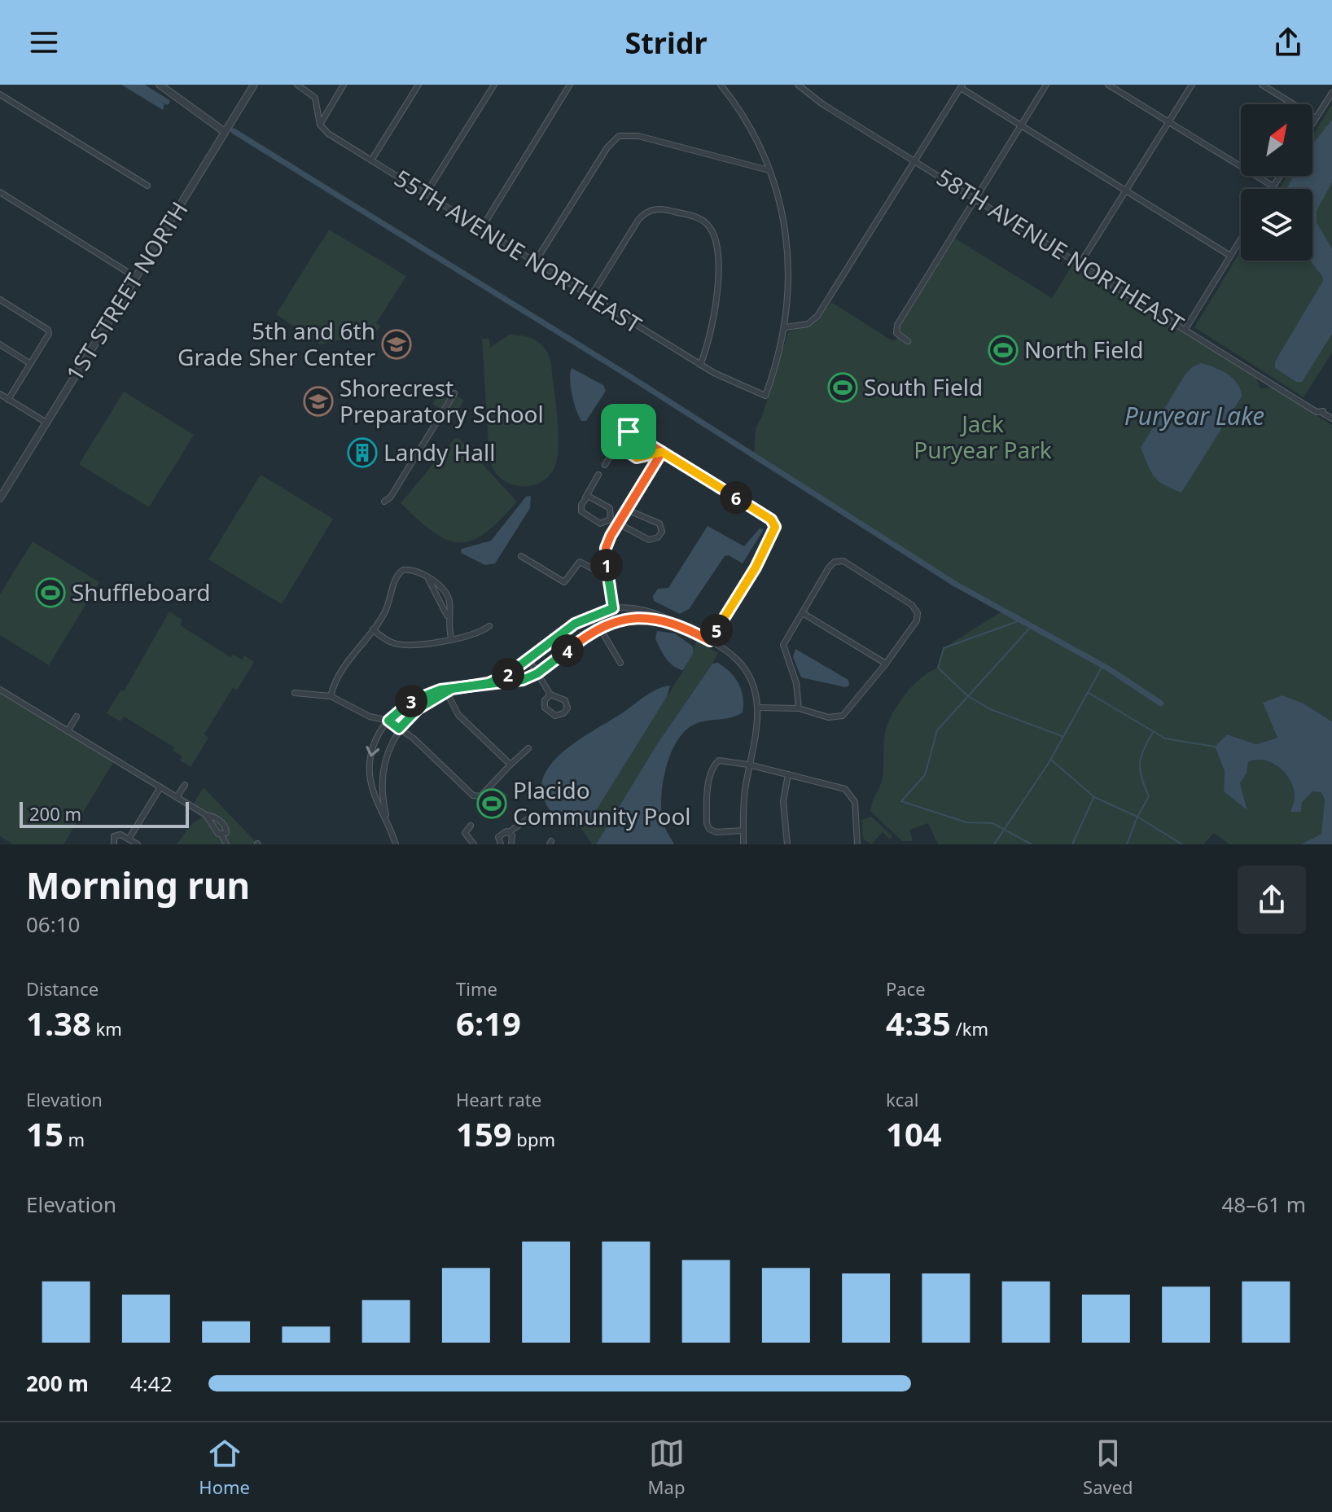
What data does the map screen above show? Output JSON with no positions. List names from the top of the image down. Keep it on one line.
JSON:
{"streets":{"street":["58TH AVENUE NORTHEAST","55TH AVENUE NORTHEAST","1ST STREET NORTH"]},"water":["Puryear Lake"],"parks":["Jack Puryear Park"],"places":{"school or university":["5th and 6th Grade Sher Center","Shorecrest Preparatory School"],"sports":["North Field","South Field","Shuffleboard","Placido Community Pool"],"building":["Landy Hall"]},"scale_bar":"200 m","north":"top right","page":{"header":"Stridr","pins":["6","1","5","4","2","3"],"scale":"200 m","heading":["Morning run","06:10"],"stats":[["Distance","1.38 km"],["Time","6:19"],["Pace","4:35 /km"],["Elevation","15 m"],["Heart rate","159 bpm"],["kcal","104"]],"chart":["Elevation","48–61 m"],"list":[{"name":"200 m","note":"4:42"}],"tabs":["Home","Map","Saved"]}}
